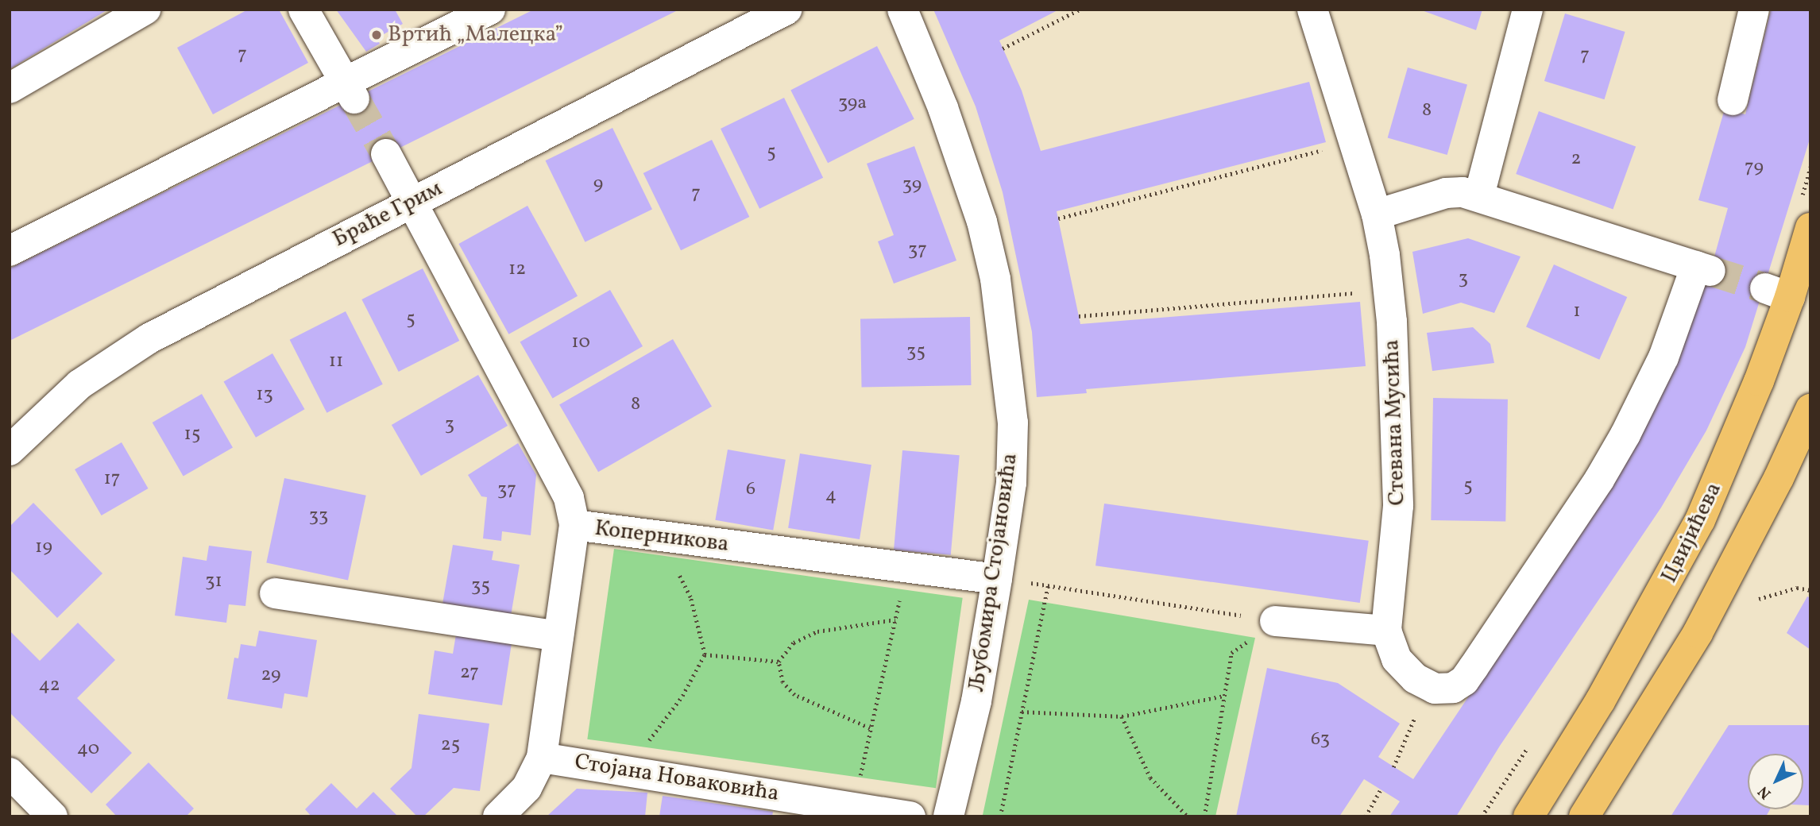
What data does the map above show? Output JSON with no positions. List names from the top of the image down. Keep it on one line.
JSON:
{"streets":{"main road":["Цвијићева"],"street":["Браће Грим","Стевана Мусића","Коперникова","Љубомира Стојановића","Стојана Новаковића"]},"crossings":[["Браће Грим","Коперникова"],["Коперникова","Љубомира Стојановића"]],"places":["Вртић „Малецка”"],"house_numbers":["7","7","39a","8","5","2","79","9","39","7","37","12","3","1","5","10","35","11","13","8","3","15","17","5","6","37","4","33","19","31","35","27","29","42","63","25","40"],"north":"bottom left"}
